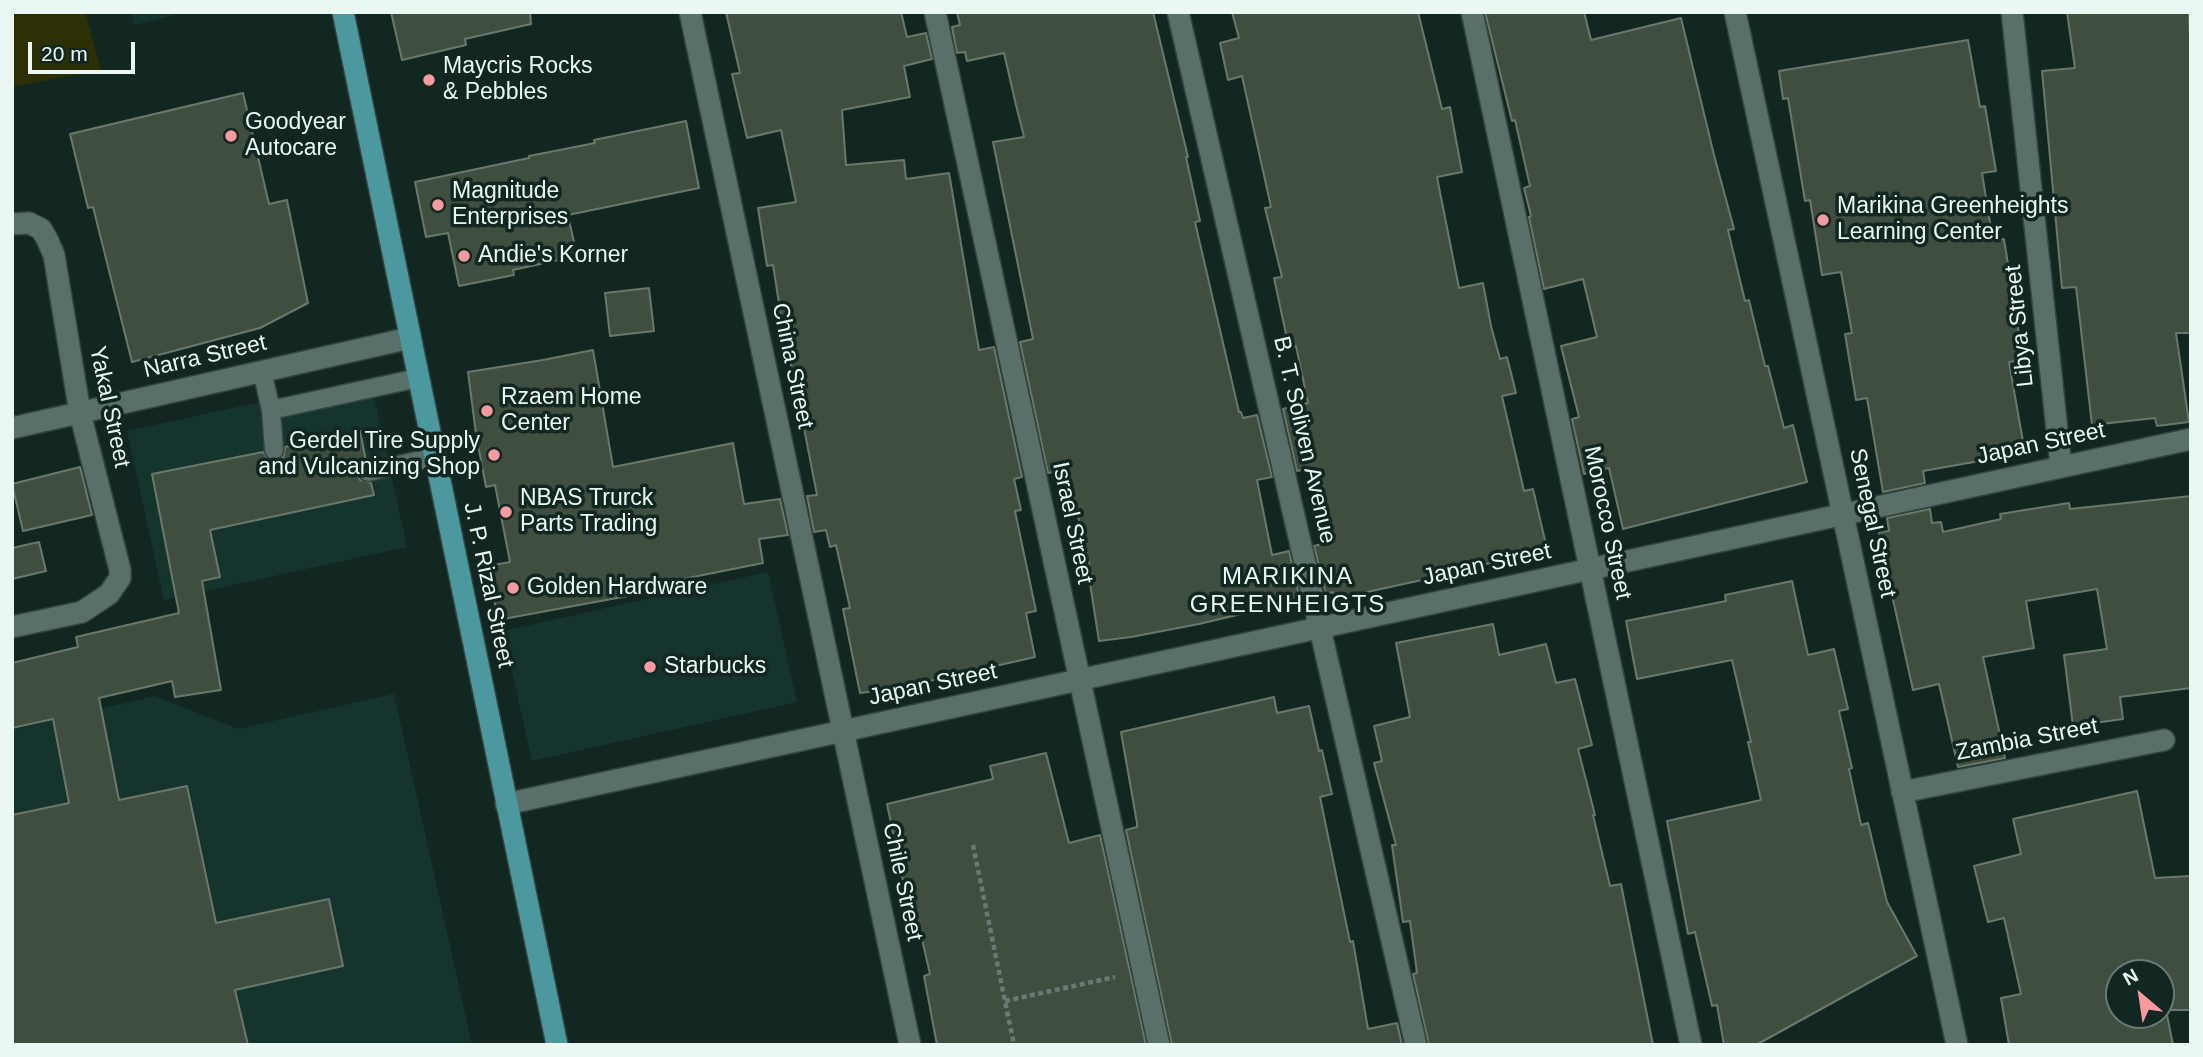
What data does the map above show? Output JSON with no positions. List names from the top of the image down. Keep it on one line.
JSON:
{"streets":{"main road":["J. P. Rizal Street"],"street":["Libya Street","Narra Street","China Street","Yakal Street","B. T. Soliven Avenue","Japan Street","Israel Street","Morocco Street","Senegal Street","Zambia Street","Chile Street"]},"crossings":[["Libya Street","Japan Street"],["Narra Street","Yakal Street"],["Narra Street","J. P. Rizal Street"],["China Street","Japan Street"],["China Street","Chile Street"],["B. T. Soliven Avenue","Japan Street"],["Japan Street","Israel Street"],["Japan Street","Morocco Street"],["Japan Street","Senegal Street"],["Japan Street","J. P. Rizal Street"],["Japan Street","Chile Street"],["Senegal Street","Zambia Street"]],"districts":["MARIKINA GREENHEIGTS"],"places":["Maycris Rocks & Pebbles","Goodyear Autocare","Magnitude Enterprises","Marikina Greenheights Learning Center","Andie's Korner","Rzaem Home Center","Gerdel Tire Supply and Vulcanizing Shop","NBAS Trurck Parts Trading","Golden Hardware","Starbucks"],"scale_bar":"20 m","north":"top left"}
